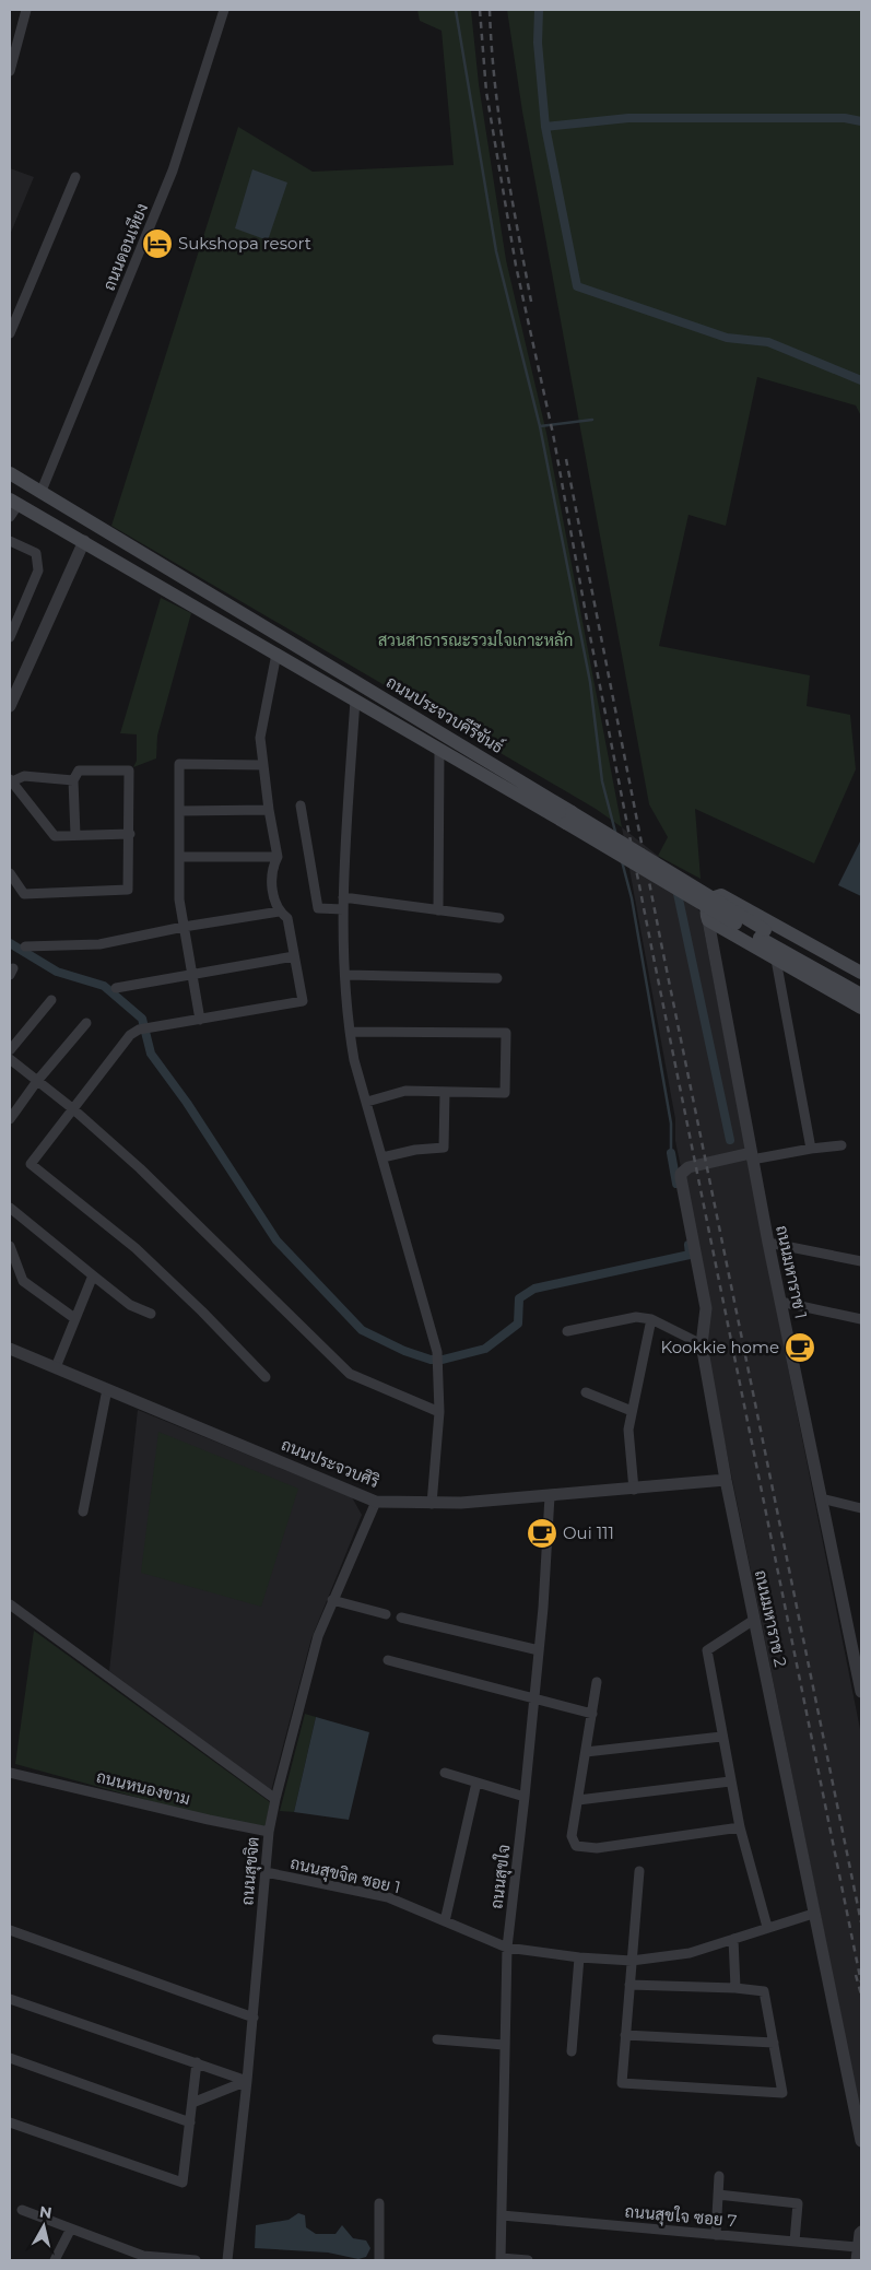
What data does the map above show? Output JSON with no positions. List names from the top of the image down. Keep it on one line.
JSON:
{"streets":{"main road":["ถนนประจวบคีรีขันธ์"],"street":["ถนนดอนเหียง","ถนนมหาราช 1","ถนนประจวบศิริ","ถนนมหาราช 2","ถนนหนองขาม","ถนนสุขจิต","ถนนสุขจิต ซอย 1","ถนนสุขใจ","ถนนสุขใจ ซอย 7"]},"crossings":[["ถนนดอนเหียง","ถนนประจวบคีรีขันธ์"],["ถนนมหาราช 1","ถนนมหาราช 2"],["ถนนประจวบศิริ","ถนนมหาราช 2"],["ถนนประจวบศิริ","ถนนสุขจิต"],["ถนนประจวบศิริ","ถนนสุขใจ"],["ถนนมหาราช 2","ถนนสุขจิต ซอย 1"],["ถนนหนองขาม","ถนนสุขจิต"],["ถนนสุขจิต","ถนนสุขจิต ซอย 1"],["ถนนสุขจิต ซอย 1","ถนนสุขใจ"],["ถนนสุขใจ","ถนนสุขใจ ซอย 7"]],"parks":["สวนสาธารณะรวมใจเกาะหลัก"],"places":{"hotel":["Sukshopa resort"],"cafe":["Kookkie home","Oui 111"]},"north":"top"}
